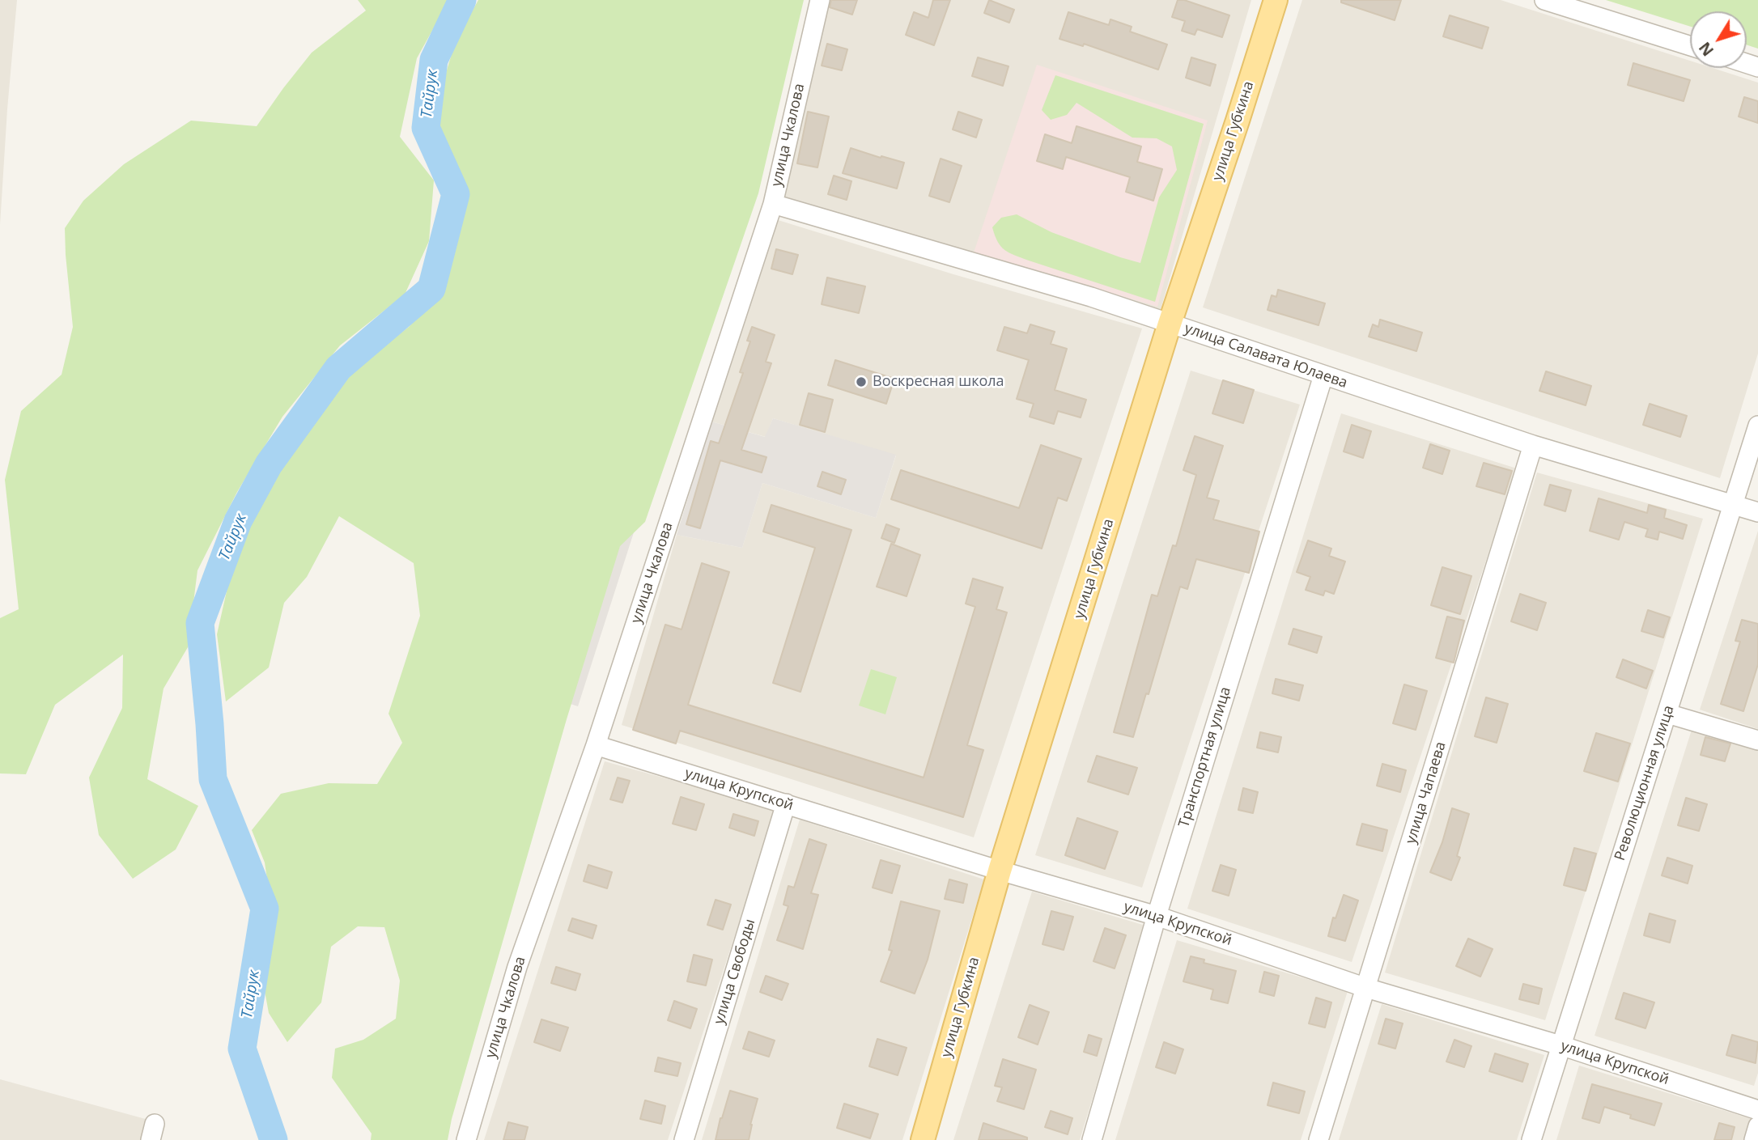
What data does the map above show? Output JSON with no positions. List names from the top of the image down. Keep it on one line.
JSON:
{"streets":{"main road":["улица Губкина"],"street":["улица Чкалова","улица Салавата Юлаева","Транспортная улица","Революционная улица","улица Крупской","улица Чапаева","улица Свободы"]},"crossings":[["улица Губкина","улица Салавата Юлаева"],["улица Губкина","улица Крупской"],["улица Чкалова","улица Салавата Юлаева"],["улица Чкалова","улица Крупской"],["улица Салавата Юлаева","Транспортная улица"],["улица Салавата Юлаева","Революционная улица"],["улица Салавата Юлаева","улица Чапаева"],["Транспортная улица","улица Крупской"],["Революционная улица","улица Крупской"],["улица Крупской","улица Чапаева"],["улица Крупской","улица Свободы"]],"water":["Тайрук"],"places":["Воскресная школа"],"north":"bottom left"}
